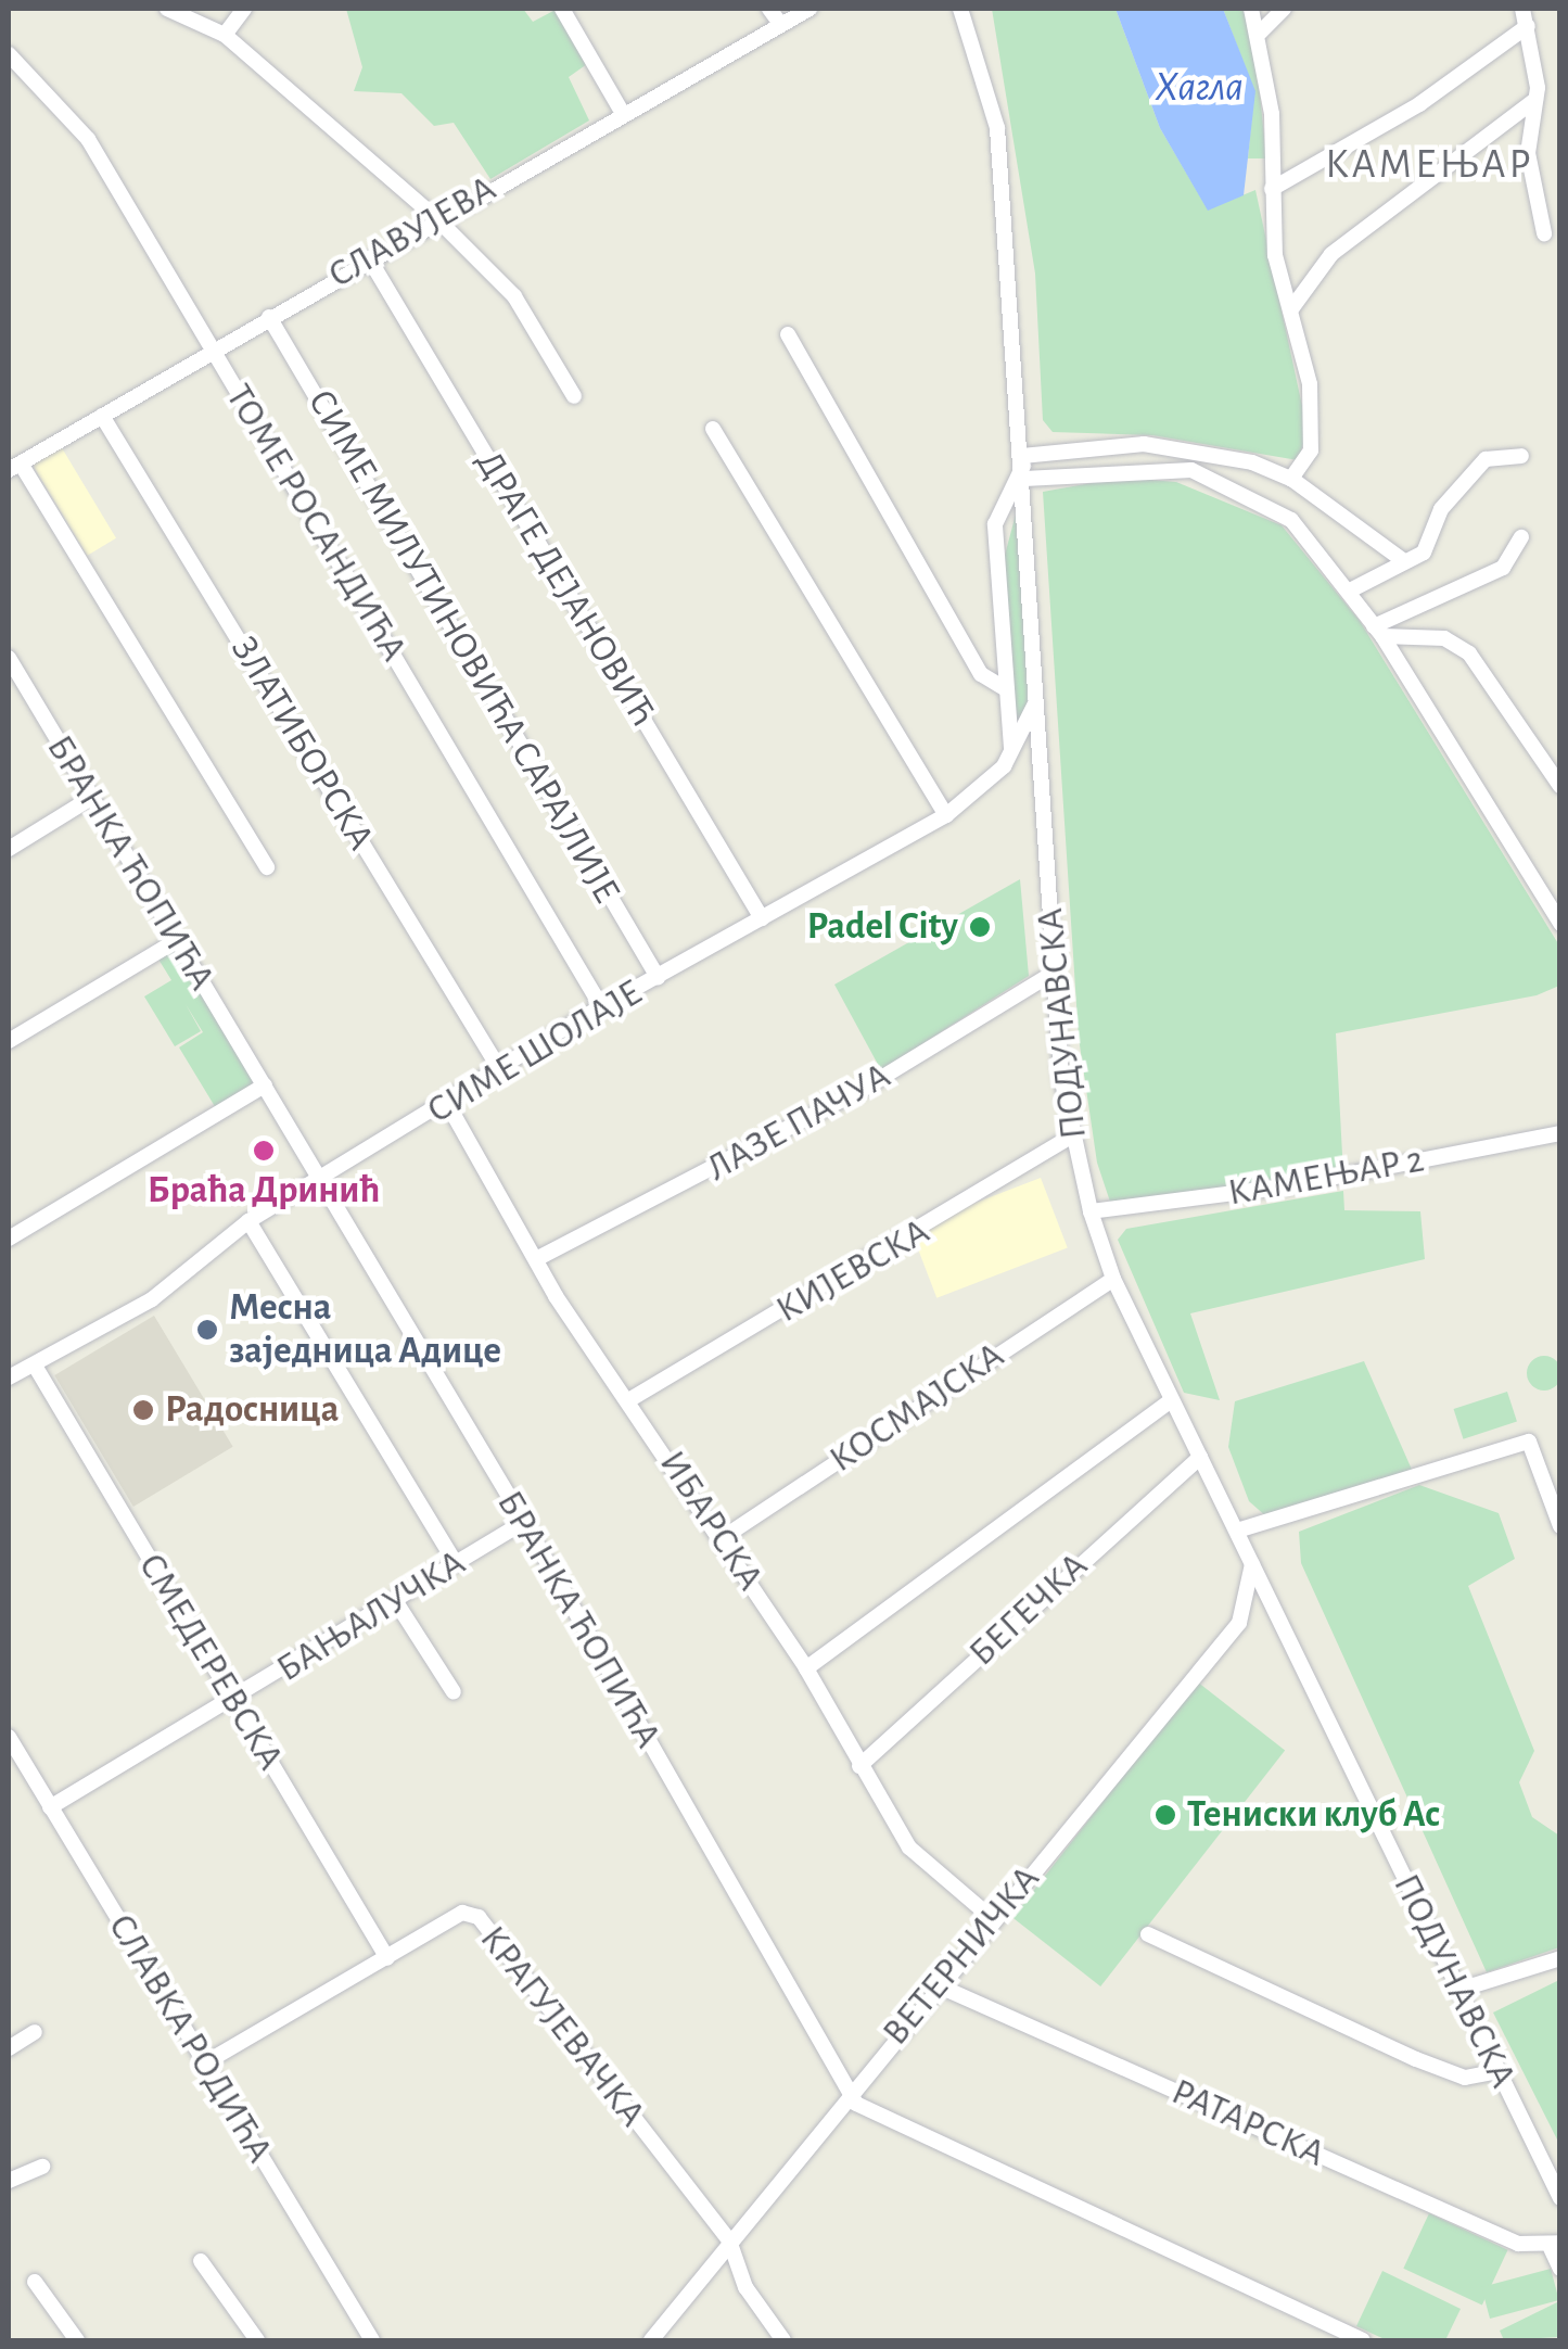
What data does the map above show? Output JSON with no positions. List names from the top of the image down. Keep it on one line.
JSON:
{"streets":{"street":["СЛАВУЈЕВА","ТОМЕ РОСАНДИЋА","ДРАГЕ ДЕЈАНОВИЋ","СИМЕ МИЛУТИНОВИЋА САРАЈЛИЈЕ","ЗЛАТИБОРСКА","БРАНКА ЋОПИЋА","ПОДУНАВСКА","СИМЕ ШОЛАЈЕ","ЛАЗЕ ПАЧУА","КАМЕЊАР 2","КИЈЕВСКА","КОСМАЈСКА","ИБАРСКА","БЕГЕЧКА","БАЊАЛУЧКА","СМЕДЕРЕВСКА","ВЕТЕРНИЧКА","КРАГУЈЕВАЧКА","СЛАВКА РОДИЋА","РАТАРСКА"]},"crossings":[["СЛАВУЈЕВА","ТОМЕ РОСАНДИЋА"],["СЛАВУЈЕВА","ДРАГЕ ДЕЈАНОВИЋ"],["СЛАВУЈЕВА","СИМЕ МИЛУТИНОВИЋА САРАЈЛИЈЕ"],["СЛАВУЈЕВА","ЗЛАТИБОРСКА"],["ТОМЕ РОСАНДИЋА","СИМЕ ШОЛАЈЕ"],["ДРАГЕ ДЕЈАНОВИЋ","СИМЕ ШОЛАЈЕ"],["СИМЕ МИЛУТИНОВИЋА САРАЈЛИЈЕ","СИМЕ ШОЛАЈЕ"],["ЗЛАТИБОРСКА","СИМЕ ШОЛАЈЕ"],["БРАНКА ЋОПИЋА","СИМЕ ШОЛАЈЕ"],["БРАНКА ЋОПИЋА","БАЊАЛУЧКА"],["БРАНКА ЋОПИЋА","ВЕТЕРНИЧКА"],["ПОДУНАВСКА","СИМЕ ШОЛАЈЕ"],["ПОДУНАВСКА","ЛАЗЕ ПАЧУА"],["ПОДУНАВСКА","КАМЕЊАР 2"],["ПОДУНАВСКА","КИЈЕВСКА"],["ПОДУНАВСКА","КОСМАЈСКА"],["ПОДУНАВСКА","БЕГЕЧКА"],["ПОДУНАВСКА","ВЕТЕРНИЧКА"],["СИМЕ ШОЛАЈЕ","ИБАРСКА"],["СИМЕ ШОЛАЈЕ","СМЕДЕРЕВСКА"],["ЛАЗЕ ПАЧУА","ИБАРСКА"],["КИЈЕВСКА","ИБАРСКА"],["КОСМАЈСКА","ИБАРСКА"],["ИБАРСКА","БЕГЕЧКА"],["ИБАРСКА","ВЕТЕРНИЧКА"],["БАЊАЛУЧКА","СМЕДЕРЕВСКА"],["БАЊАЛУЧКА","СЛАВКА РОДИЋА"],["СМЕДЕРЕВСКА","КРАГУЈЕВАЧКА"],["ВЕТЕРНИЧКА","КРАГУЈЕВАЧКА"],["ВЕТЕРНИЧКА","РАТАРСКА"],["КРАГУЈЕВАЧКА","СЛАВКА РОДИЋА"]],"districts":["КАМЕЊАР"],"water":["Хагла"],"places":["Padel City","Браћа Дринић","Месна заједница Адице","Радосница","Тениски клуб Ас"]}
